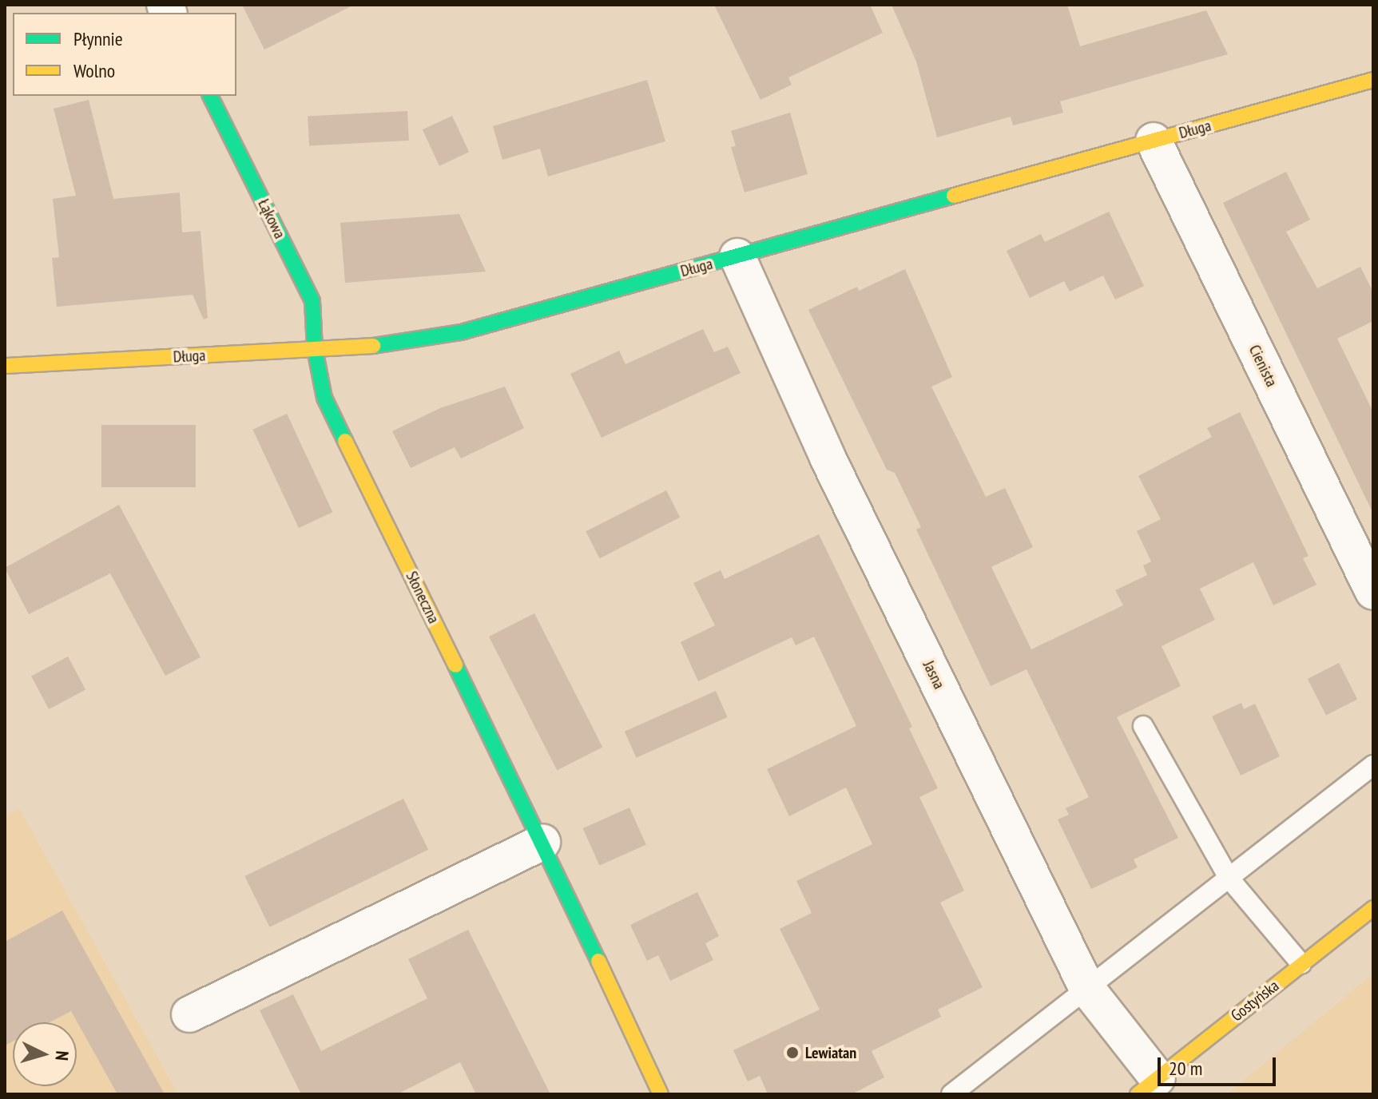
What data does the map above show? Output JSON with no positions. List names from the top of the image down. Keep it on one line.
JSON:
{"streets":{"street":["Długa","Łąkowa","Cienista","Słoneczna","Jasna","Gostyńska"]},"crossings":[["Długa","Łąkowa"],["Długa","Cienista"],["Długa","Słoneczna"],["Długa","Jasna"],["Łąkowa","Słoneczna"],["Jasna","Gostyńska"]],"places":["Lewiatan"],"legend":["Płynnie","Wolno"],"scale_bar":"20 m","north":"right"}
